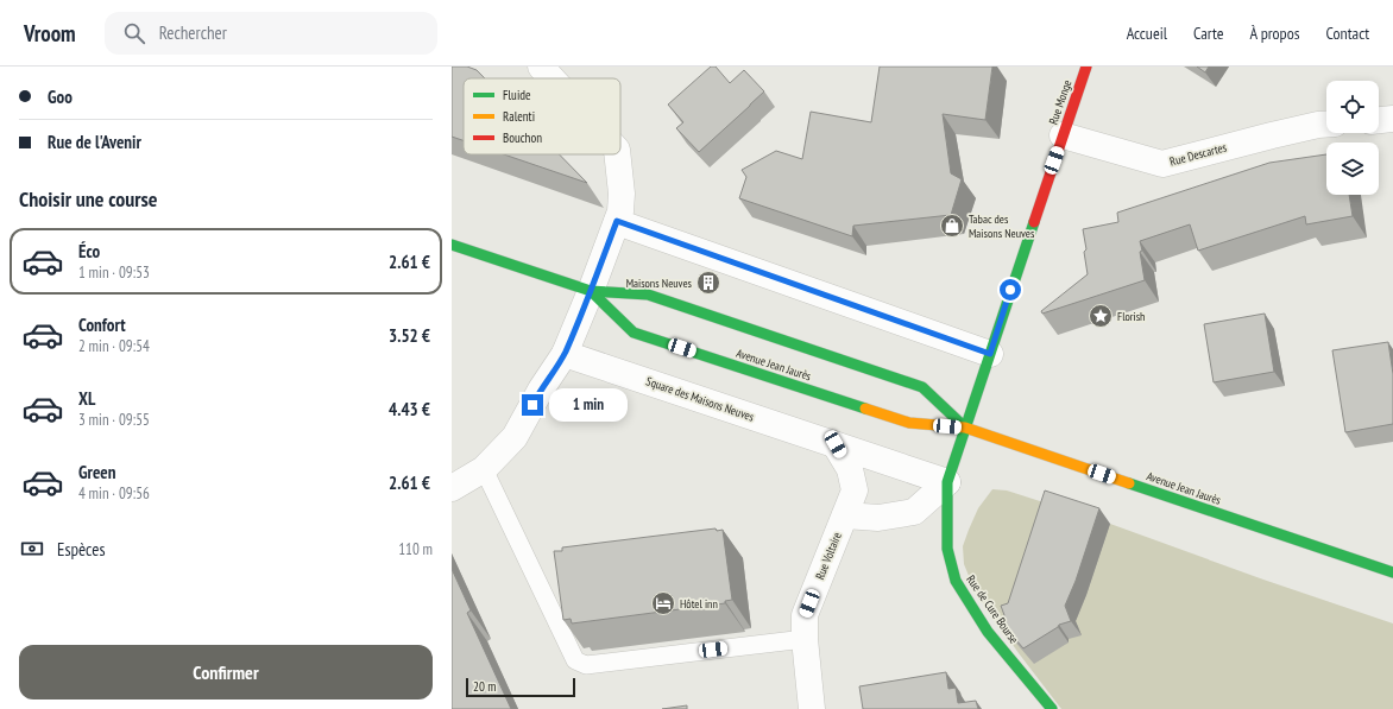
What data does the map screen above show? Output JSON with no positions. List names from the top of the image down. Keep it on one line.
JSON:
{"streets":{"main road":["Rue Monge","Avenue Jean Jaurès","Rue de Cure Bourse"],"street":["Rue Descartes","Square des Maisons Neuves","Rue Voltaire"]},"crossings":[["Rue Monge","Rue Descartes"],["Avenue Jean Jaurès","Rue de Cure Bourse"],["Square des Maisons Neuves","Rue de Cure Bourse"]],"places":{"shop":["Tabac des Maisons Neuves"],"building":["Maisons Neuves"],"place":["Florish"],"hotel":["Hôtel inn"]},"legend":["Fluide","Ralenti","Bouchon"],"scale_bar":"20 m","page":{"header":"Vroom","search":"Rechercher","nav":["Accueil","Carte","À propos","Contact"],"banner":["Goo","Rue de l'Avenir"],"heading":"Choisir une course","list":[{"name":"Éco","note":"1 min · 09:53","value":"2.61 €"},{"name":"Confort","note":"2 min · 09:54","value":"3.52 €"},{"name":"XL","note":"3 min · 09:55","value":"4.43 €"},{"name":"Green","note":"4 min · 09:56","value":"2.61 €"}],"bubble":"1 min","pay":["Espèces","110 m"],"buttons":"Confirmer","scale":"20 m"}}
